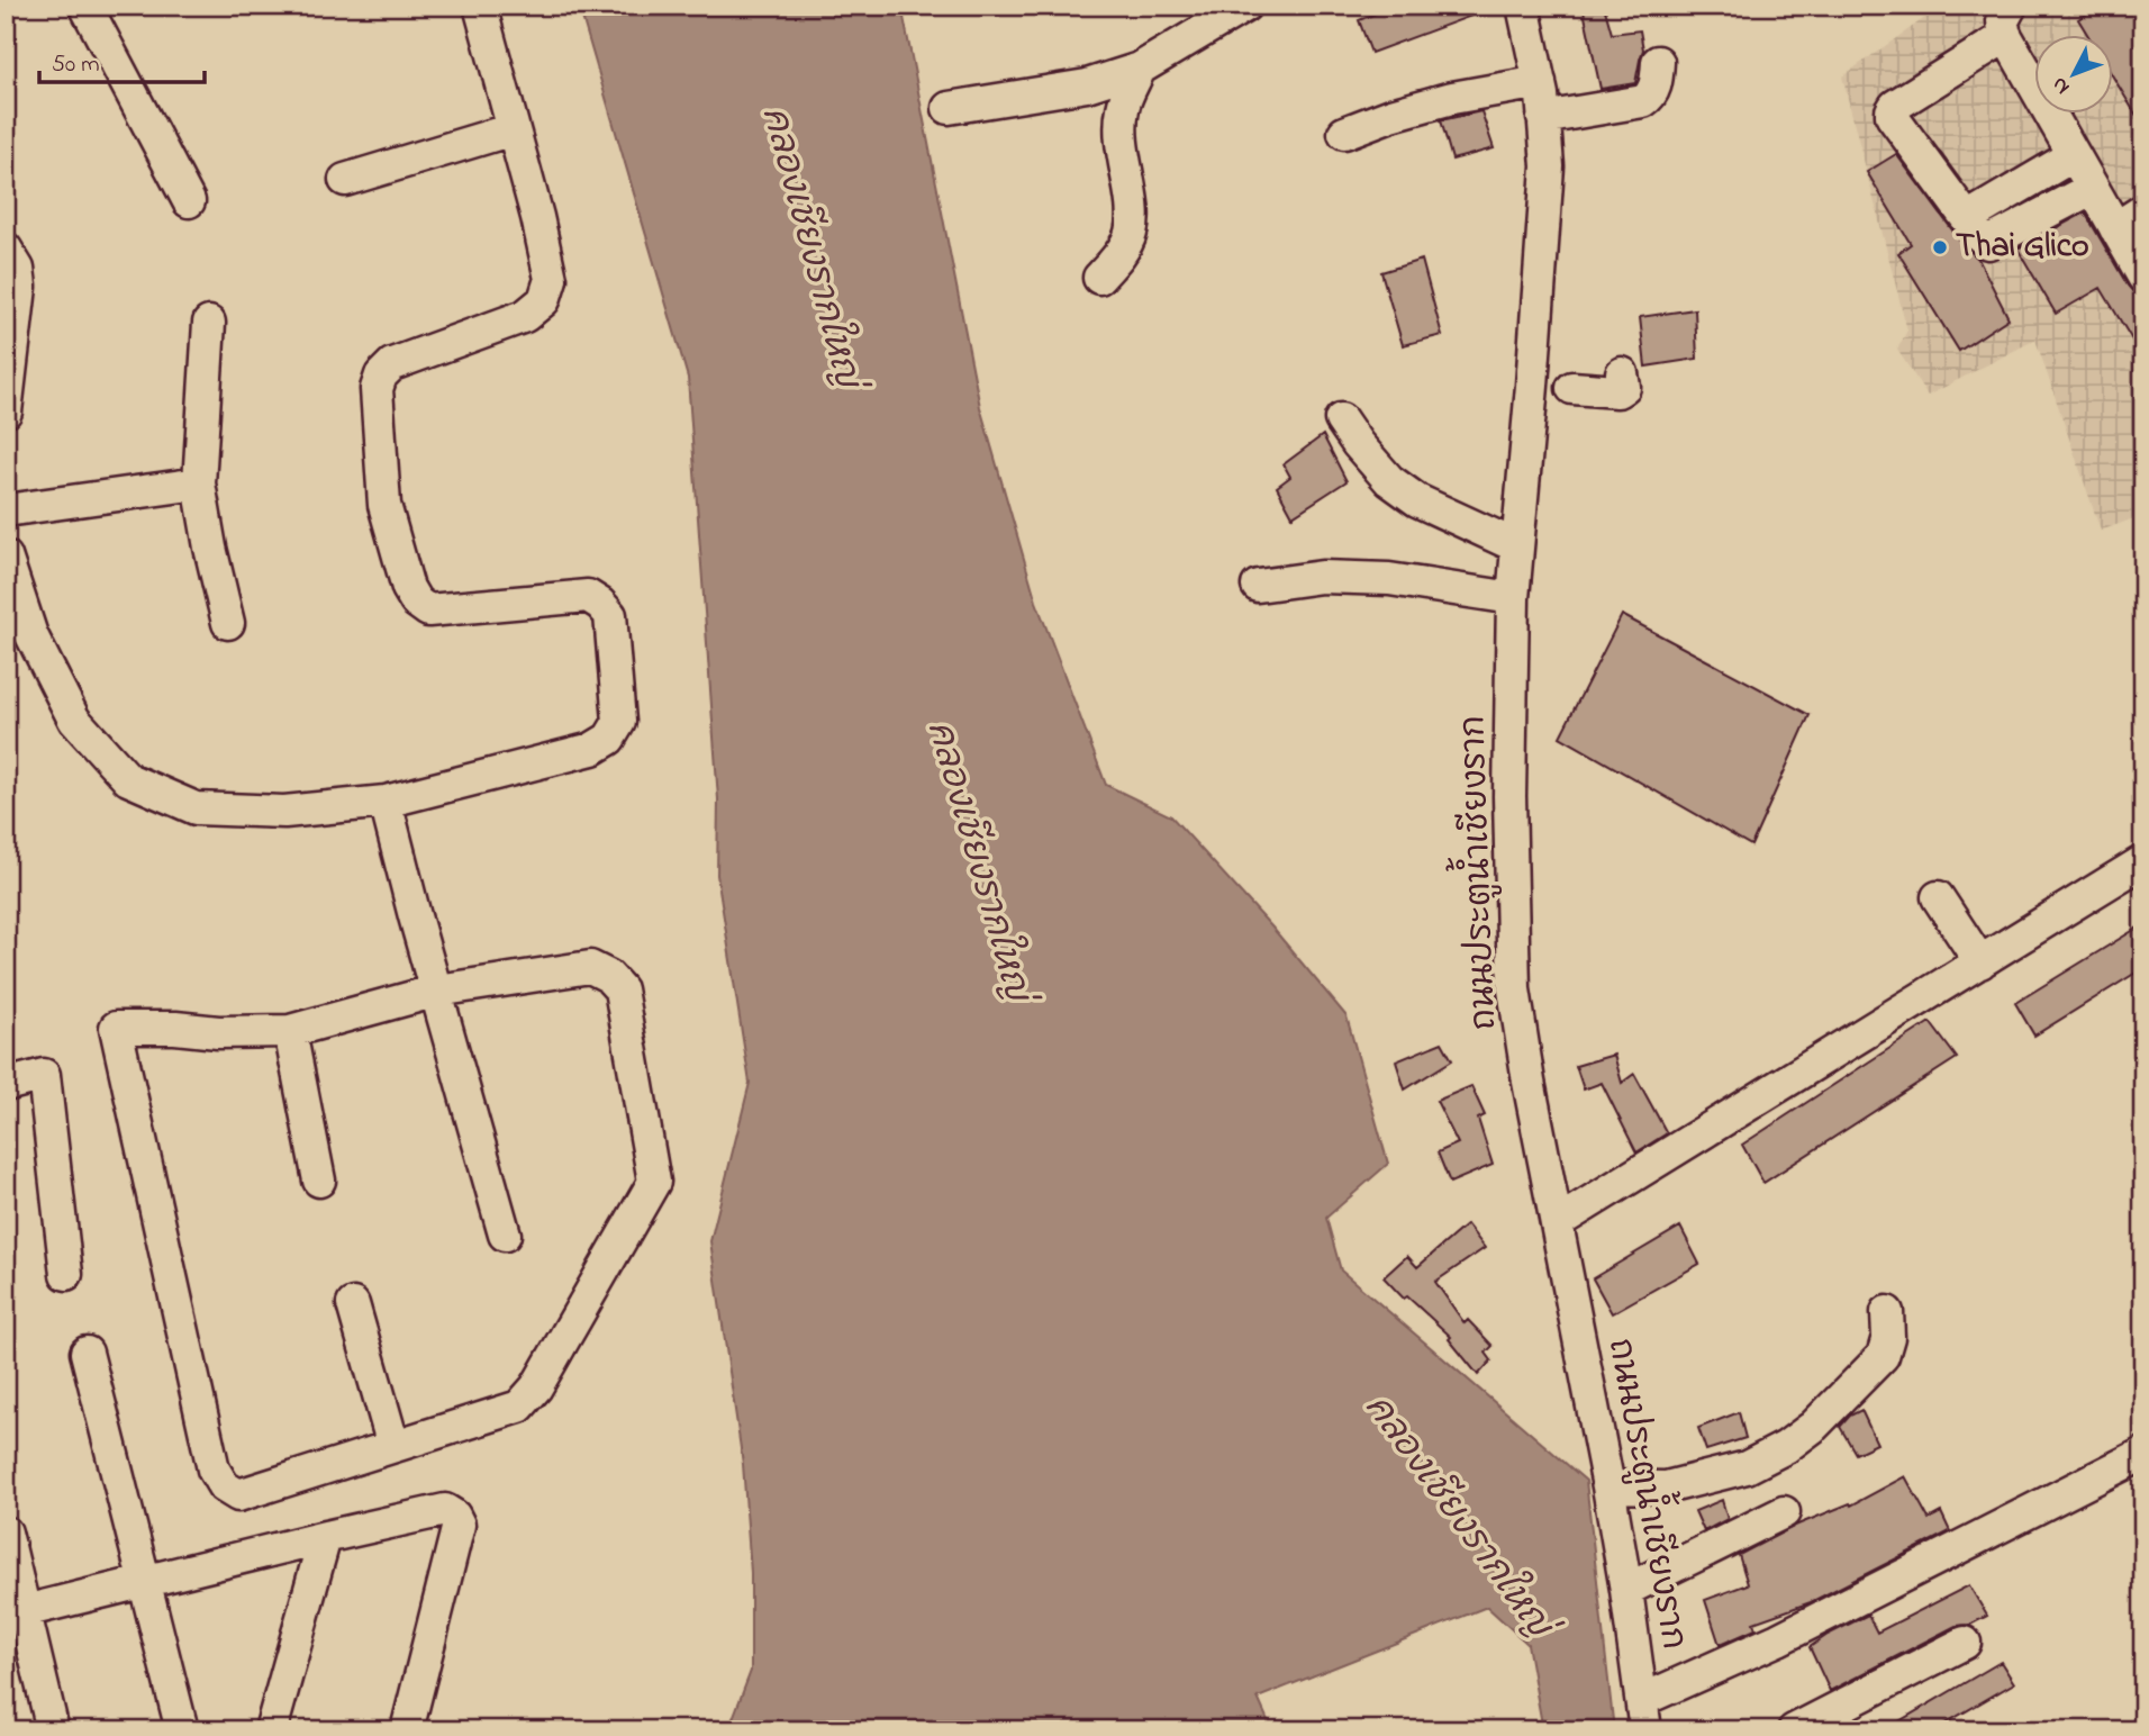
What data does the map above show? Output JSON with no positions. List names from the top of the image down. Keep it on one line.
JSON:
{"streets":{"street":["ถนนประตูน้ำเชียงราก"]},"water":["คลองเชียงรากใหญ่"],"places":["Thai Glico"],"scale_bar":"50 m","north":"bottom left"}
